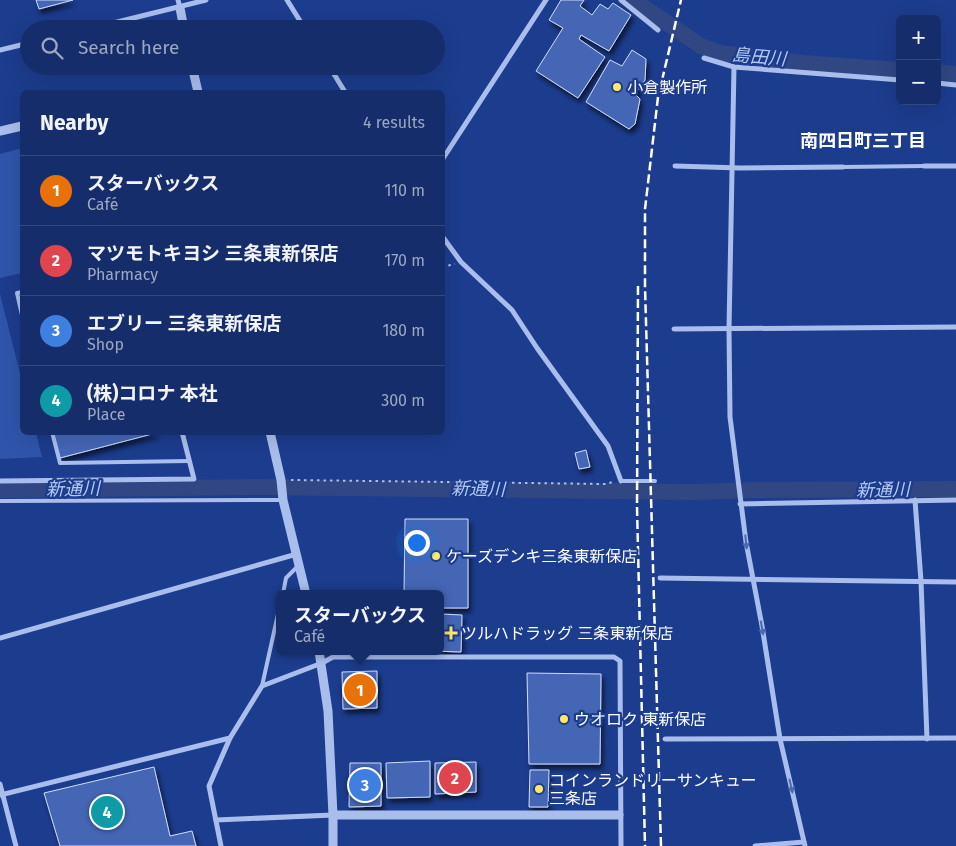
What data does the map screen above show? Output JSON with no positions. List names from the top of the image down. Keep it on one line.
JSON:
{"districts":["南四日町三丁目"],"water":["島田川","新通川"],"places":{"other":["小倉製作所","ケーズデンキ三条東新保店","ウオロク 東新保店","コインランドリーサンキュー 三条店"],"health":["ツルハドラッグ 三条東新保店"]},"page":{"map_buttons":["+","−"],"search":"Search here","heading":["Nearby","4 results"],"list":[{"mark":"1","name":"スターバックス","note":"Café","value":"110 m"},{"mark":"2","name":"マツモトキヨシ 三条東新保店","note":"Pharmacy","value":"170 m"},{"mark":"3","name":"エブリー 三条東新保店","note":"Shop","value":"180 m"},{"mark":"4","name":"(株)コロナ 本社","note":"Place","value":"300 m"}],"popup":["スターバックス","Café"],"pins":["1","2","3","4"]}}
